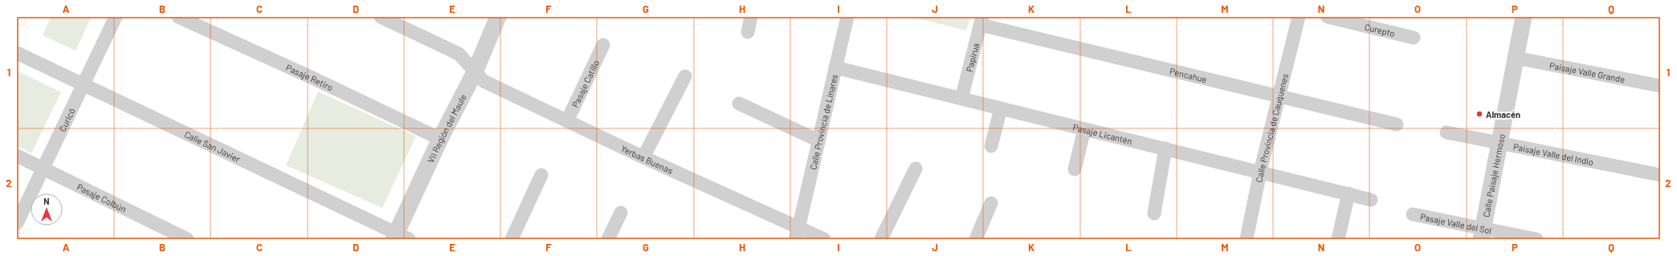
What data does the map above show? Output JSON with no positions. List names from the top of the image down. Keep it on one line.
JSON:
{"streets":{"street":["Curepto","Papirua","Paisaje Valle Grande","Pencahue","Pasaje Retiro","Pasaje Catillo","Curicó","Calle Provincia de Linares","Calle Provincia de Cauquenes","VII Región del Maule","Pasaje Licantén","Calle San Javier","Paisaje Valle del Indio","Yerbas Buenas","Calle Paisaje Hermoso","Pasaje Colbún","Pasaje Valle del Sol"]},"crossings":[["Papirua","Pencahue"],["Papirua","Pasaje Licantén"],["Paisaje Valle Grande","Calle Paisaje Hermoso"],["Pencahue","Calle Provincia de Cauquenes"],["Pasaje Retiro","VII Región del Maule"],["Pasaje Catillo","Yerbas Buenas"],["Curicó","Calle San Javier"],["Curicó","Pasaje Colbún"],["Calle Provincia de Linares","Pasaje Licantén"],["Calle Provincia de Linares","Yerbas Buenas"],["Calle Provincia de Cauquenes","Pasaje Licantén"],["VII Región del Maule","Calle San Javier"],["VII Región del Maule","Yerbas Buenas"],["Paisaje Valle del Indio","Calle Paisaje Hermoso"],["Calle Paisaje Hermoso","Pasaje Valle del Sol"]],"places":["Almacén"],"north":"top","grid":{"columns":["A","B","C","D","E","F","G","H","I","J","K","L","M","N","O","P","Q"],"rows":["1","2"]}}
